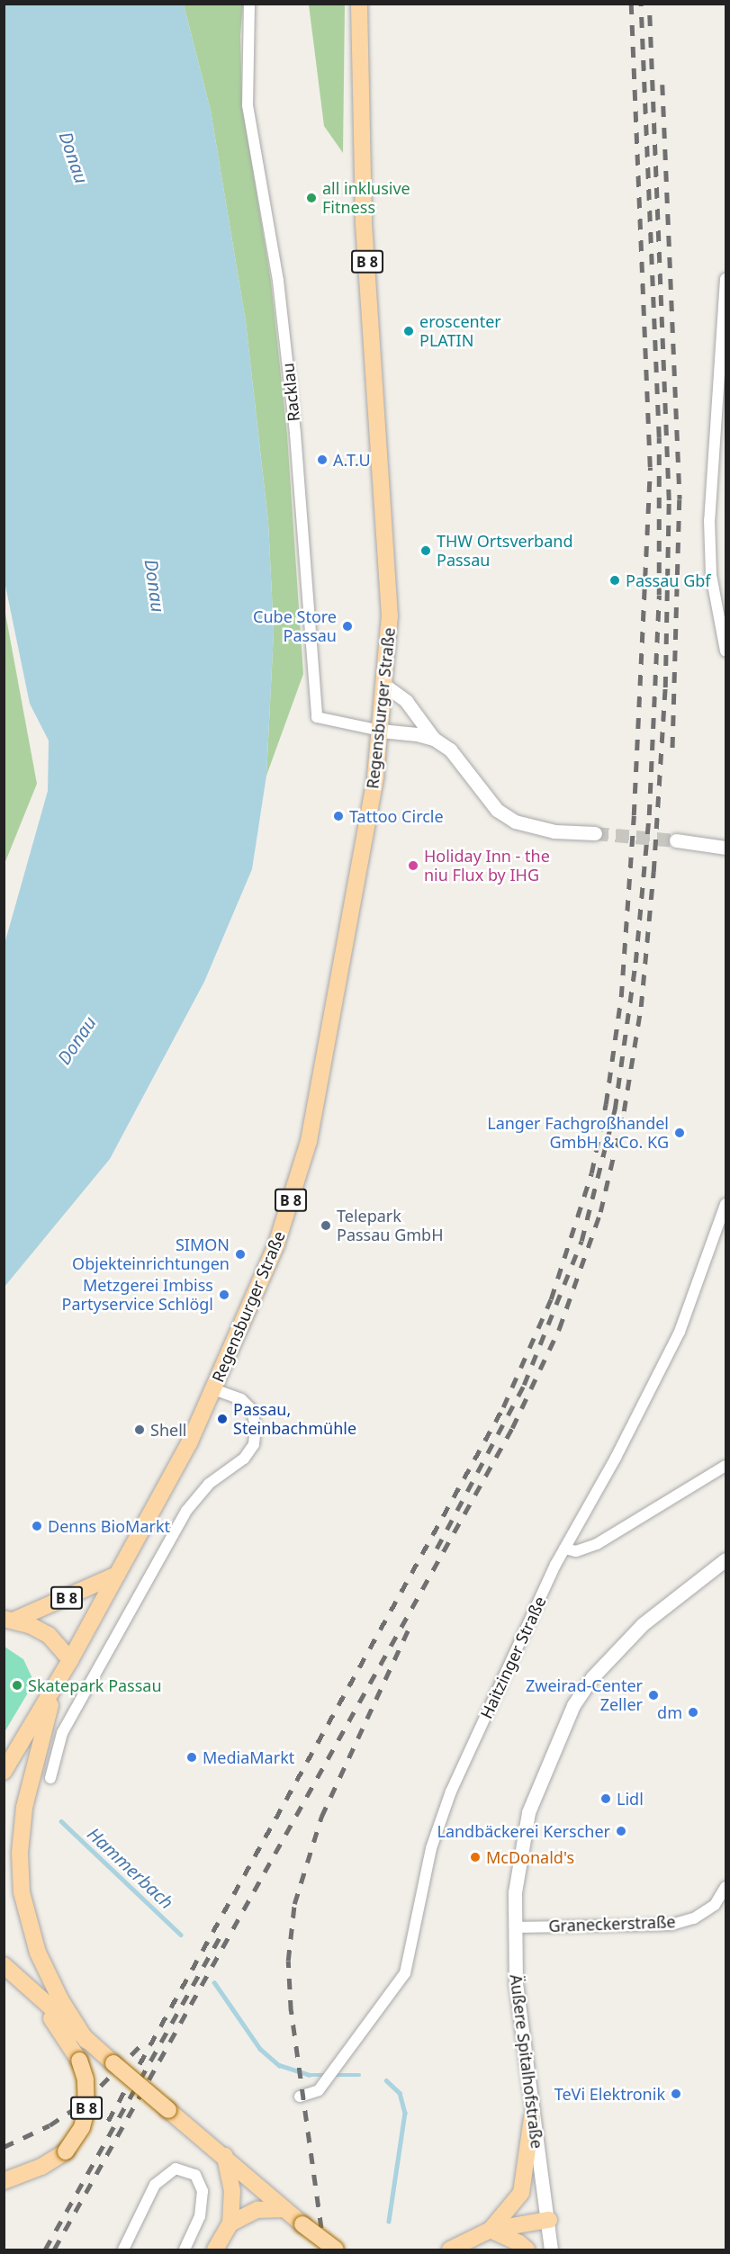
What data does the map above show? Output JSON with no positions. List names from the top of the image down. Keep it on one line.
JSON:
{"streets":{"main road":["B 8","Regensburger Straße"],"street":["Racklau","Haitzinger Straße","Graneckerstraße","Äußere Spitalhofstraße"]},"crossings":[["B 8","Regensburger Straße"],["Racklau","Regensburger Straße"],["Graneckerstraße","Äußere Spitalhofstraße"]],"water":["Donau","Hammerbach"],"places":["all inklusive Fitness","eroscenter PLATIN","A.T.U","THW Ortsverband Passau","Passau Gbf","Cube Store Passau","Tattoo Circle","Holiday Inn - the niu Flux by IHG","Langer Fachgroßhandel GmbH & Co. KG","Telepark Passau GmbH","SIMON Objekteinrichtungen","Metzgerei Imbiss Partyservice Schlögl","Passau, Steinbachmühle","Shell","Denns BioMarkt","Skatepark Passau","Zweirad-Center Zeller","dm","MediaMarkt","Lidl","Landbäckerei Kerscher","McDonald's","TeVi Elektronik"]}
